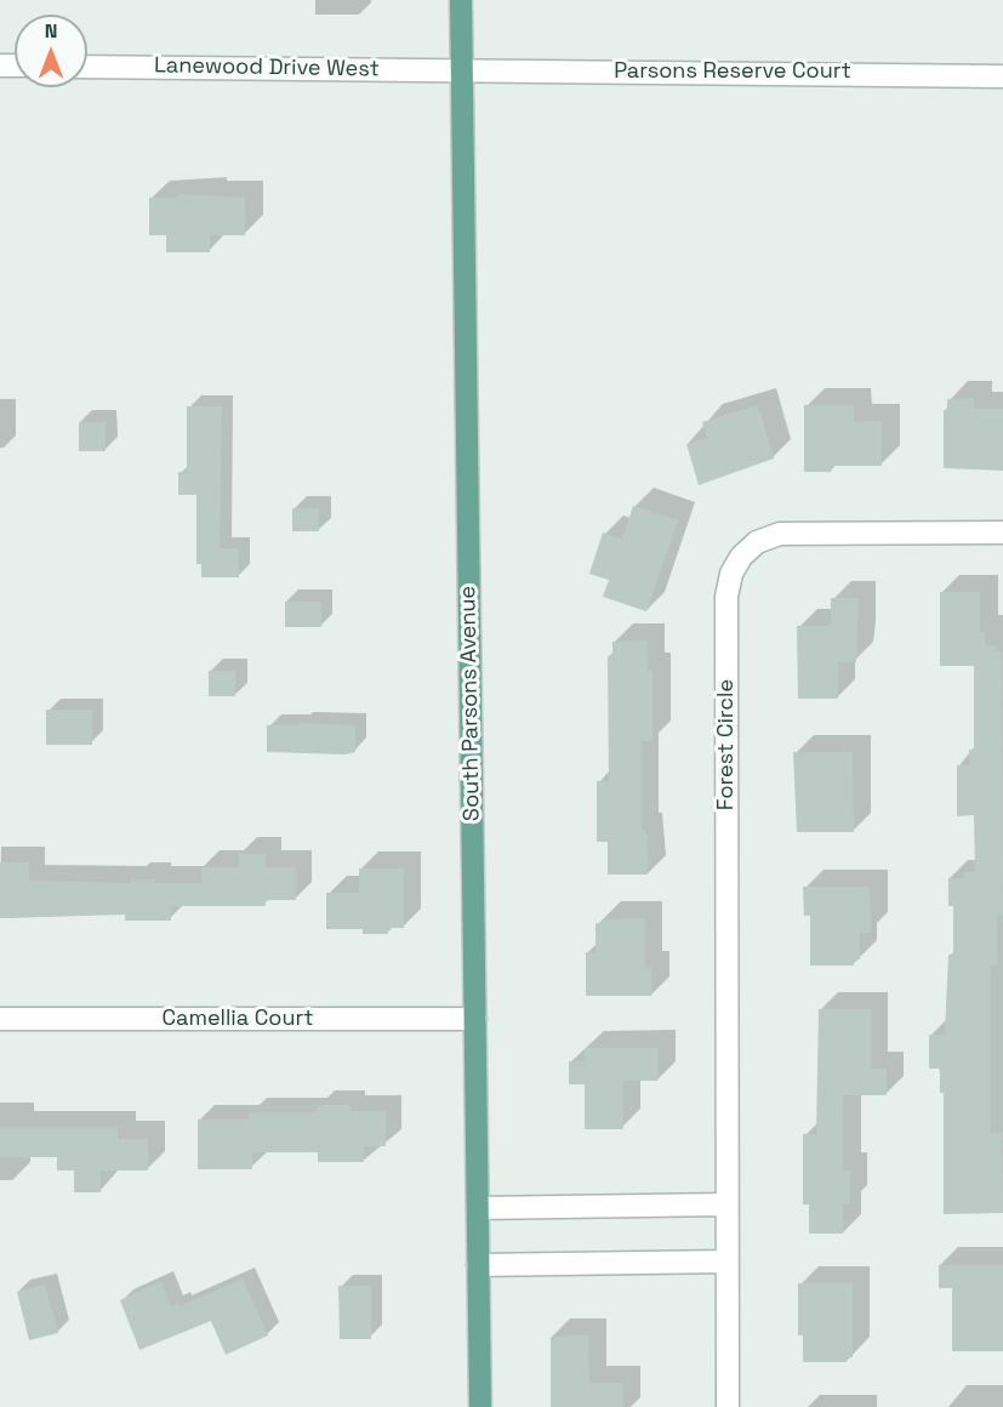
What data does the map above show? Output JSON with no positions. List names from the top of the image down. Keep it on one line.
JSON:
{"streets":{"main road":["South Parsons Avenue"],"street":["Lanewood Drive West","Parsons Reserve Court","Forest Circle","Camellia Court"]},"crossings":[["Lanewood Drive West","Parsons Reserve Court"],["Lanewood Drive West","South Parsons Avenue"],["Parsons Reserve Court","South Parsons Avenue"],["South Parsons Avenue","Camellia Court"]],"north":"top"}
